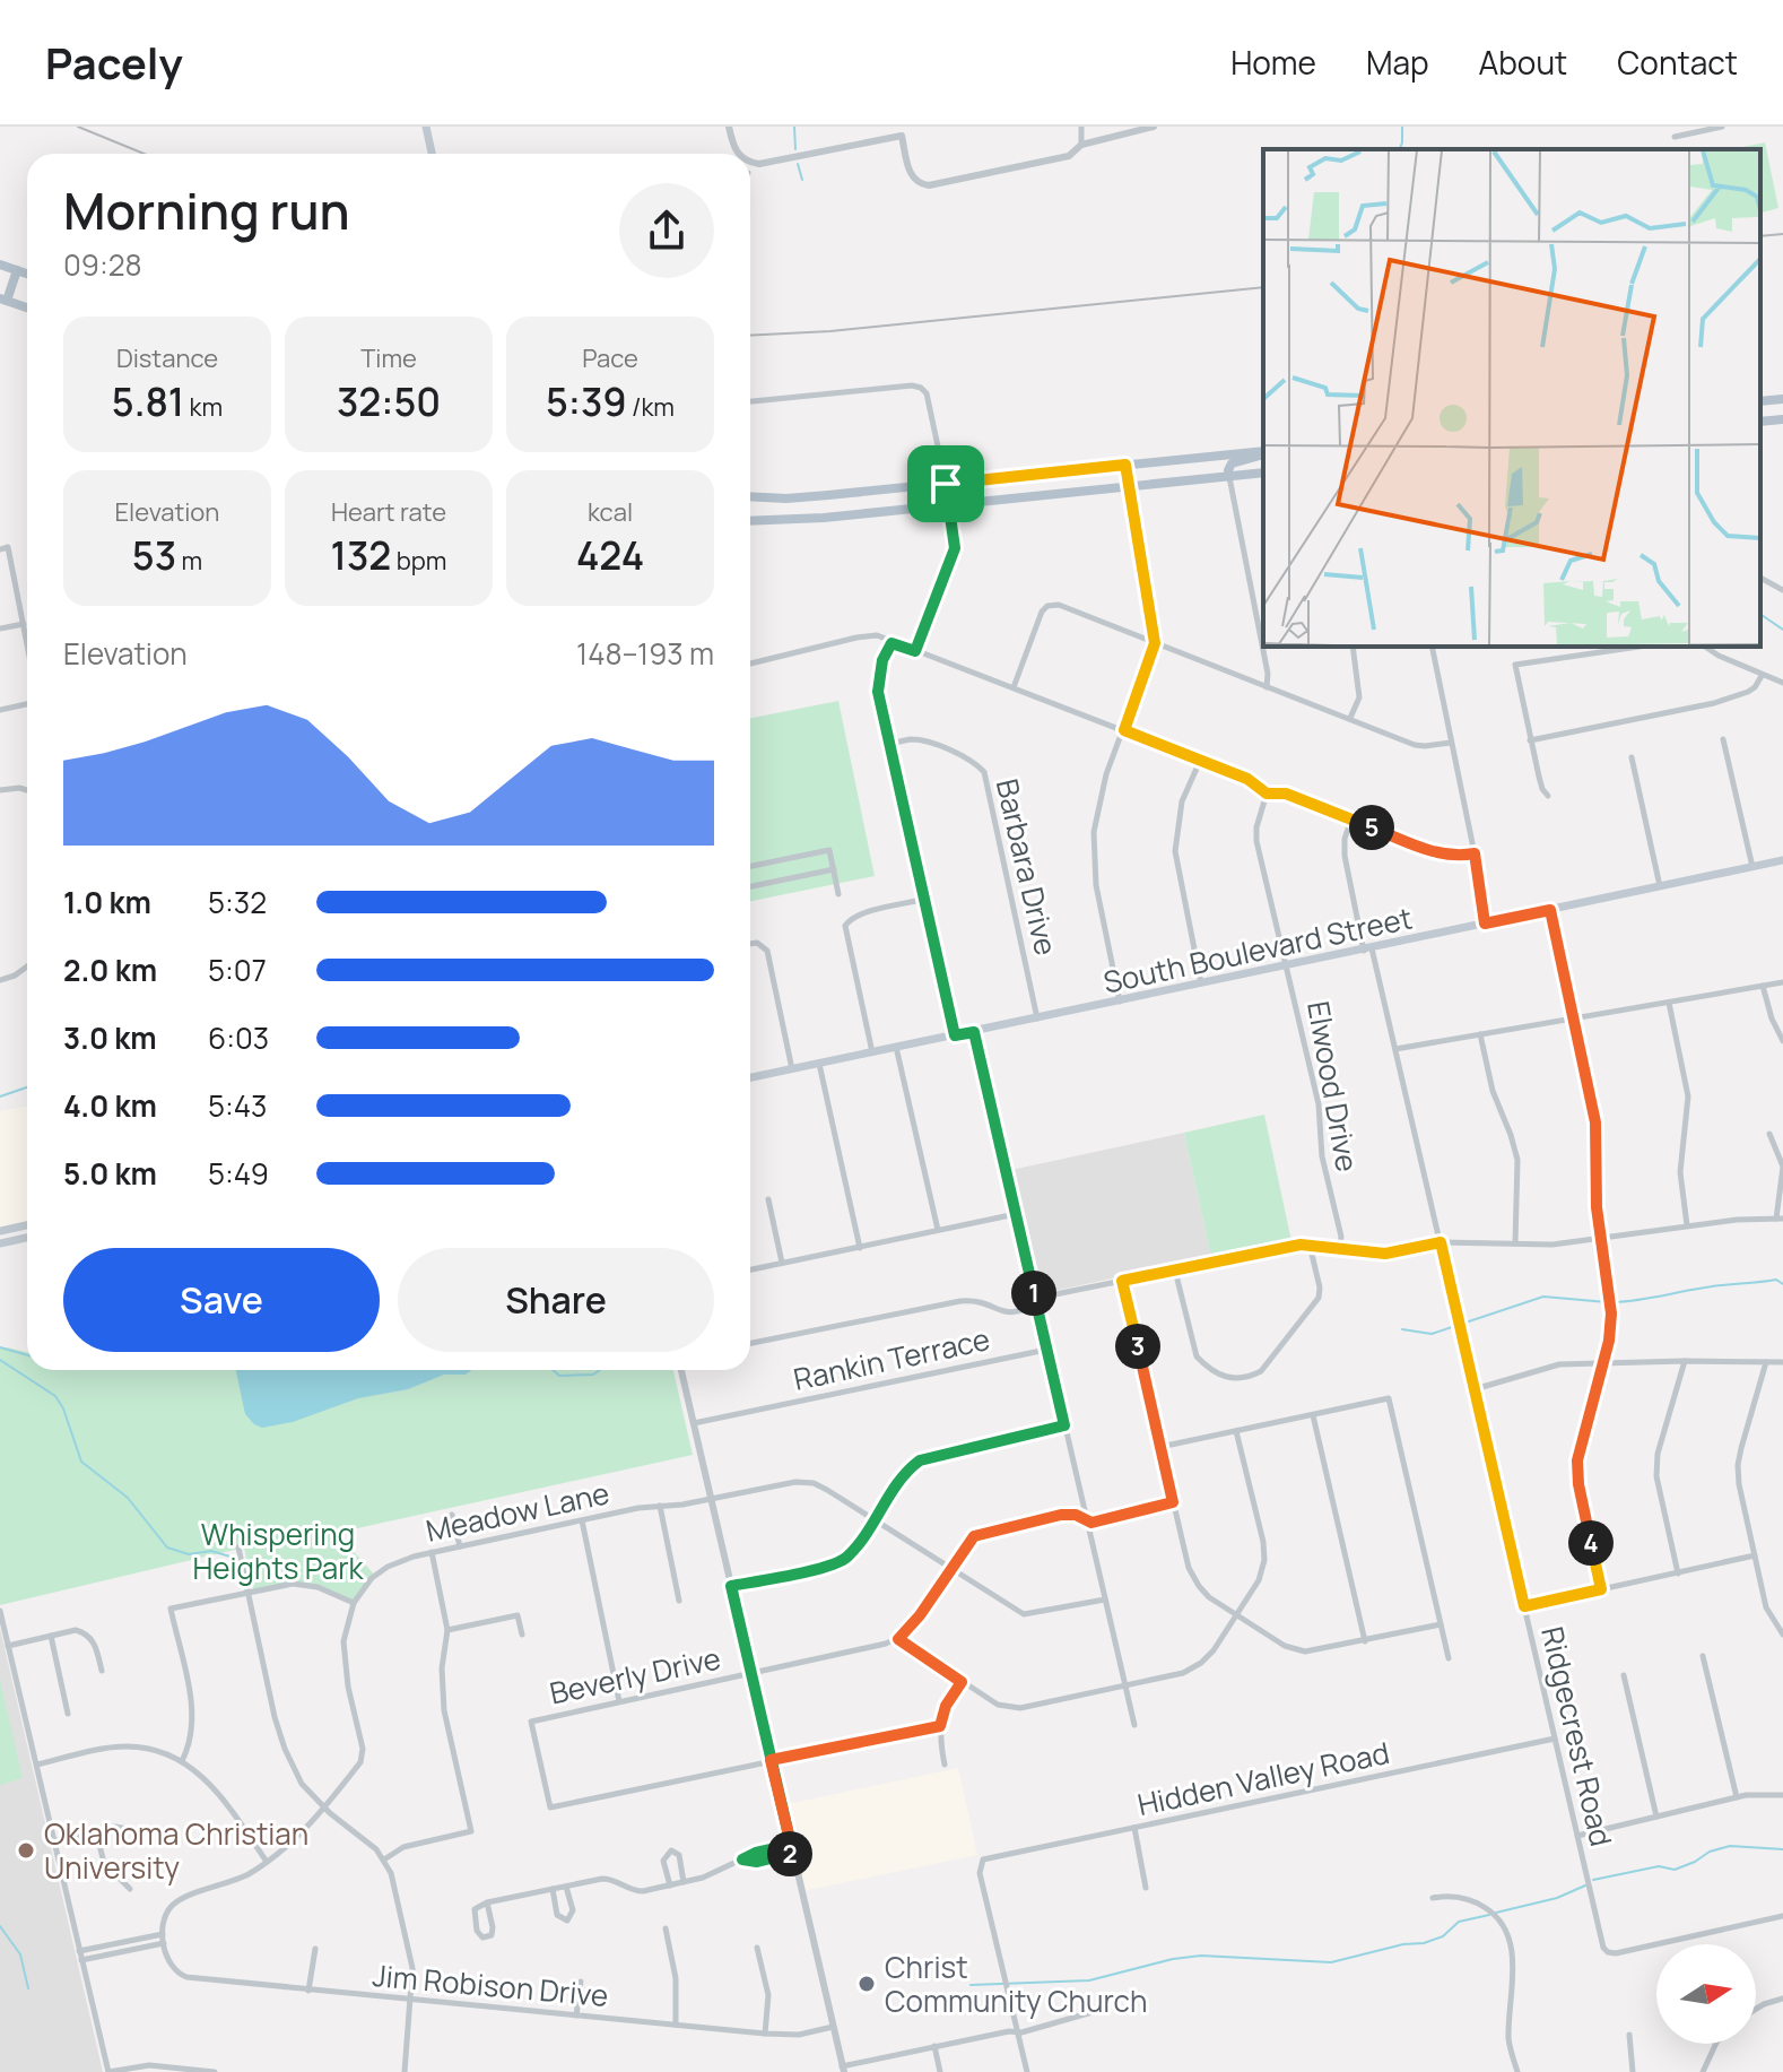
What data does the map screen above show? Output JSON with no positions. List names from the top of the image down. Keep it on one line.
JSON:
{"streets":{"main road":["South Boulevard Street"],"street":["Barbara Drive","Elwood Drive","Rankin Terrace","Meadow Lane","Beverly Drive","Ridgecrest Road","Hidden Valley Road","Jim Robison Drive"]},"crossings":[["Barbara Drive","South Boulevard Street"],["South Boulevard Street","Elwood Drive"],["South Boulevard Street","Ridgecrest Road"],["Ridgecrest Road","Hidden Valley Road"]],"parks":["Whispering Heights Park"],"places":["Oklahoma Christian University","Christ Community Church"],"north":"right","page":{"header":"Pacely","nav":["Home","Map","About","Contact"],"heading":["Morning run","09:28"],"stats":[["Distance","5.81 km"],["Time","32:50"],["Pace","5:39 /km"],["Elevation","53 m"],["Heart rate","132 bpm"],["kcal","424"]],"chart":["Elevation","148–193 m"],"pins":["5","1","3","4","2"],"list":[{"name":"1.0 km","note":"5:32"},{"name":"2.0 km","note":"5:07"},{"name":"3.0 km","note":"6:03"},{"name":"4.0 km","note":"5:43"},{"name":"5.0 km","note":"5:49"}],"buttons":["Save","Share"]}}
